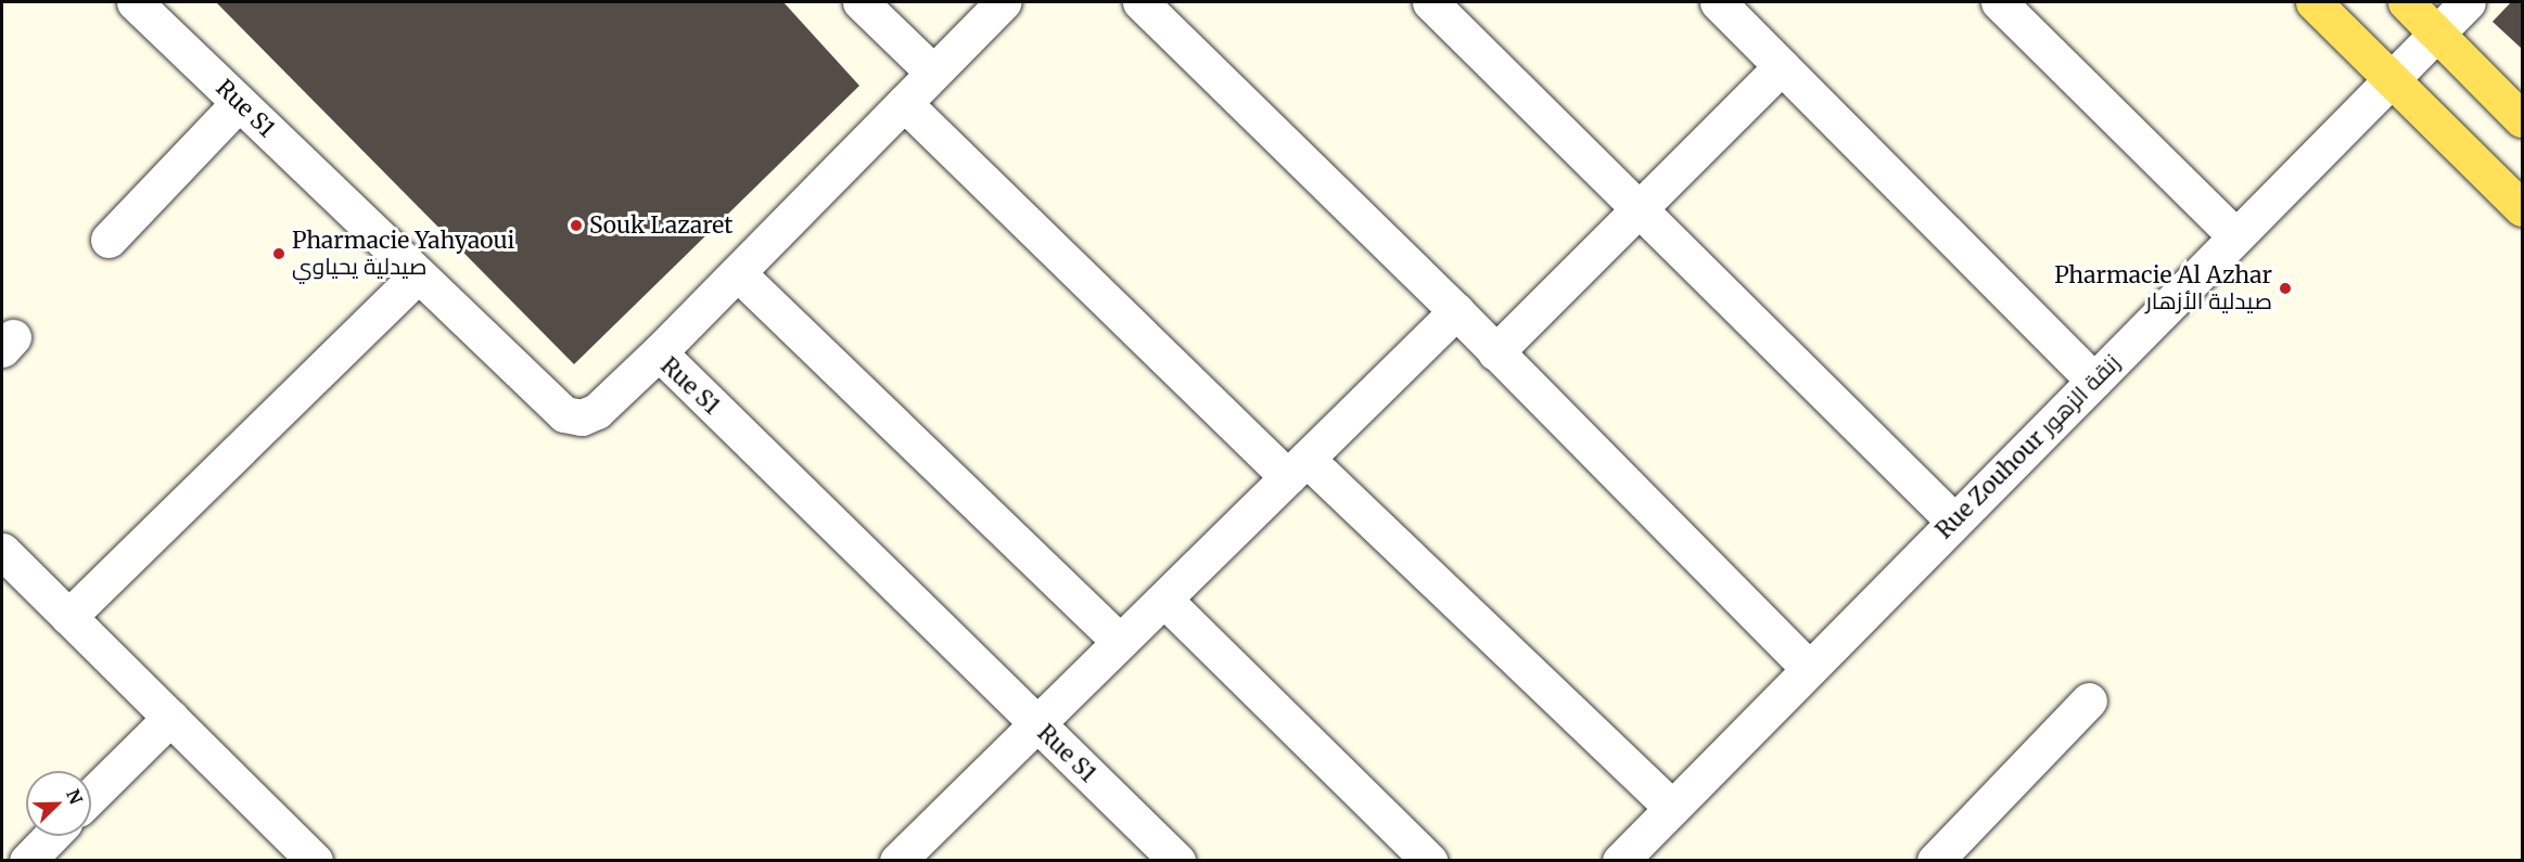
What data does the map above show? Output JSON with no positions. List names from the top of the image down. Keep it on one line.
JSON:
{"streets":{"street":["Rue S1","Rue Zouhour زنقة الزهور"]},"places":["Souk Lazaret","Pharmacie Yahyaoui صيدلية يحياوي","Pharmacie Al Azhar صيدلية الأزهار"],"north":"top right"}
